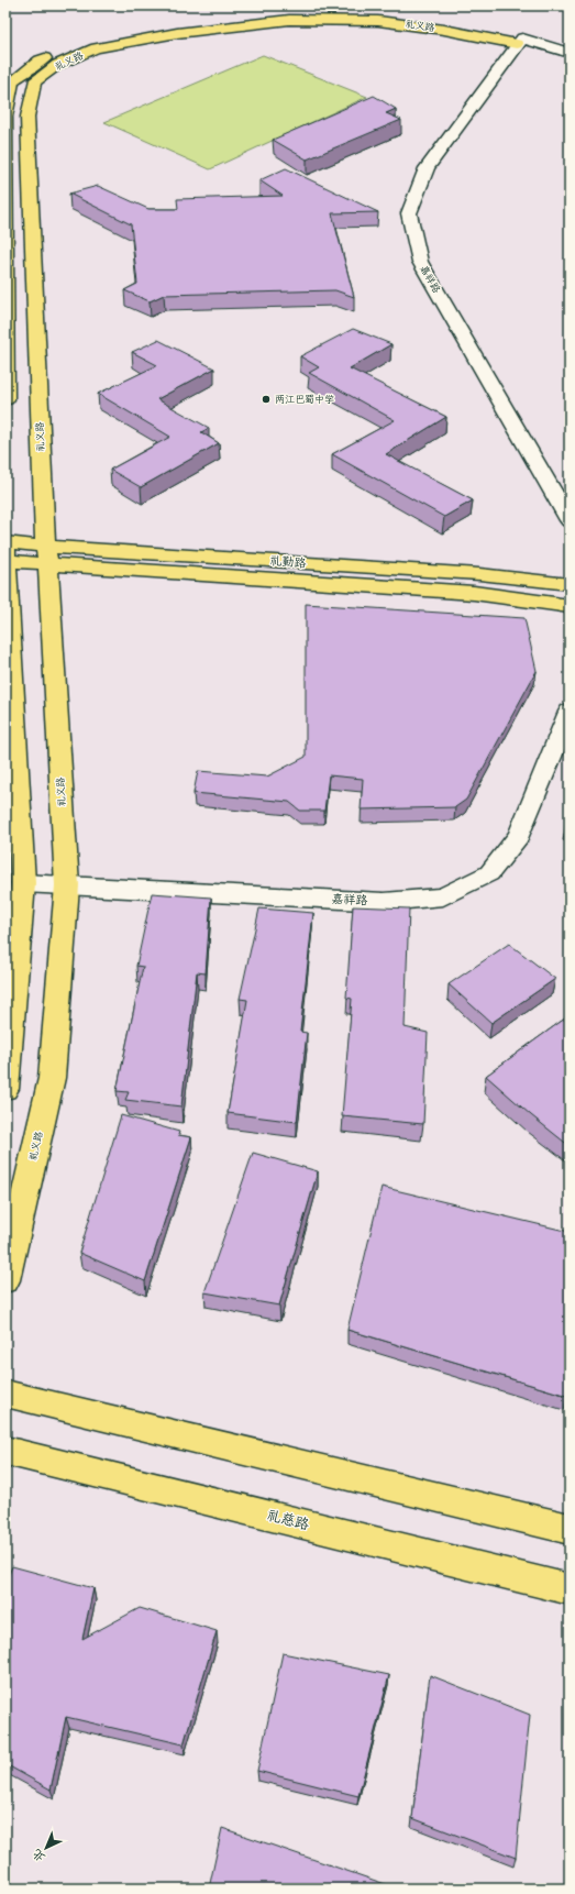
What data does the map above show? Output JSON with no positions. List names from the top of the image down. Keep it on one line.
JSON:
{"streets":{"main road":["礼义路","礼勤路","礼慈路"],"street":["嘉祥路"]},"crossings":[["礼义路","嘉祥路"],["礼义路","礼勤路"]],"places":["两江巴蜀中学"],"north":"bottom left"}
